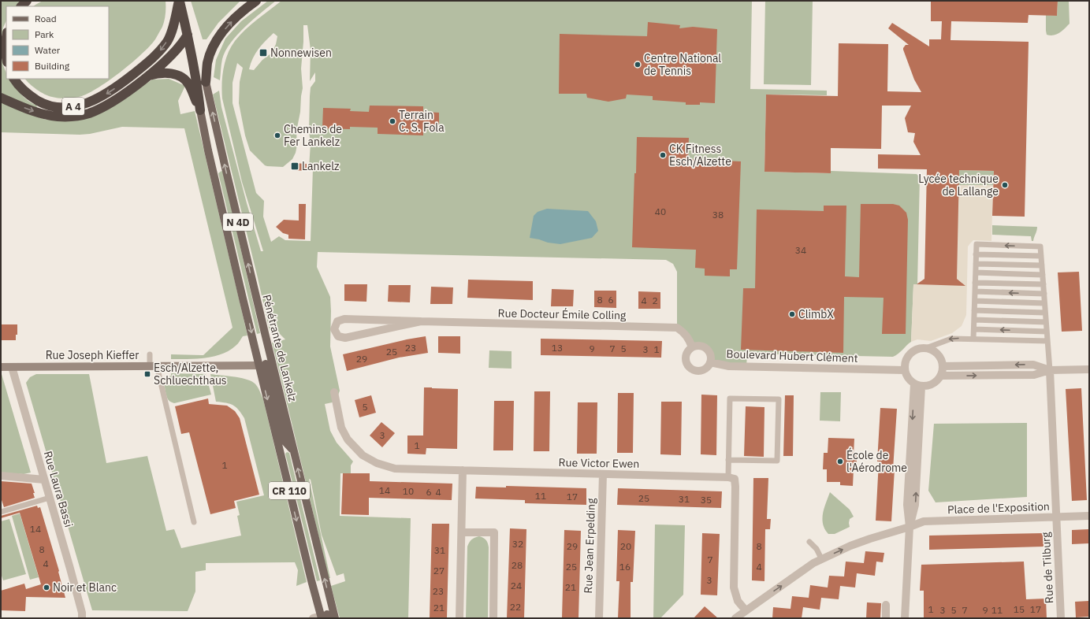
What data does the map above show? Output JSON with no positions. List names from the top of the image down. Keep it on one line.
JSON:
{"streets":{"highway":["A 4"],"main road":["N 4D","Pénétrante de Lankelz","Rue Joseph Kieffer","CR 110"],"street":["Rue Docteur Émile Colling","Boulevard Hubert Clément","Rue Victor Ewen","Rue Laura Bassi","Place de l'Exposition","Rue Jean Erpelding","Rue de Tilburg"]},"crossings":[["A 4","Pénétrante de Lankelz"],["Rue Docteur Émile Colling","Boulevard Hubert Clément"],["Pénétrante de Lankelz","Rue Joseph Kieffer"],["Rue Joseph Kieffer","Rue Laura Bassi"],["Rue Victor Ewen","Rue Jean Erpelding"],["Place de l'Exposition","Rue de Tilburg"]],"one_way":["Place de l'Exposition"],"places":{"transit":["Nonnewisen","Lankelz","Esch/Alzette, Schluechthaus"],"other":["Centre National de Tennis","Terrain C. S. Fola","Chemins de Fer Lankelz","CK Fitness Esch/Alzette","Lycée technique de Lallange","ClimbX","École de l'Aérodrome","Noir et Blanc"]},"house_numbers":["40","38","34","8","6","4","2","23","13","9","7","5","3","1","25","29","5","3","1","1","14","10","6","4","11","17","25","31","35","14","32","29","20","8","8","31","7","4","28","25","16","4","27","3","24","21","23","22","21","1","15","17","3","5","7","9","11"],"legend":["Road","Park","Water","Building"]}
